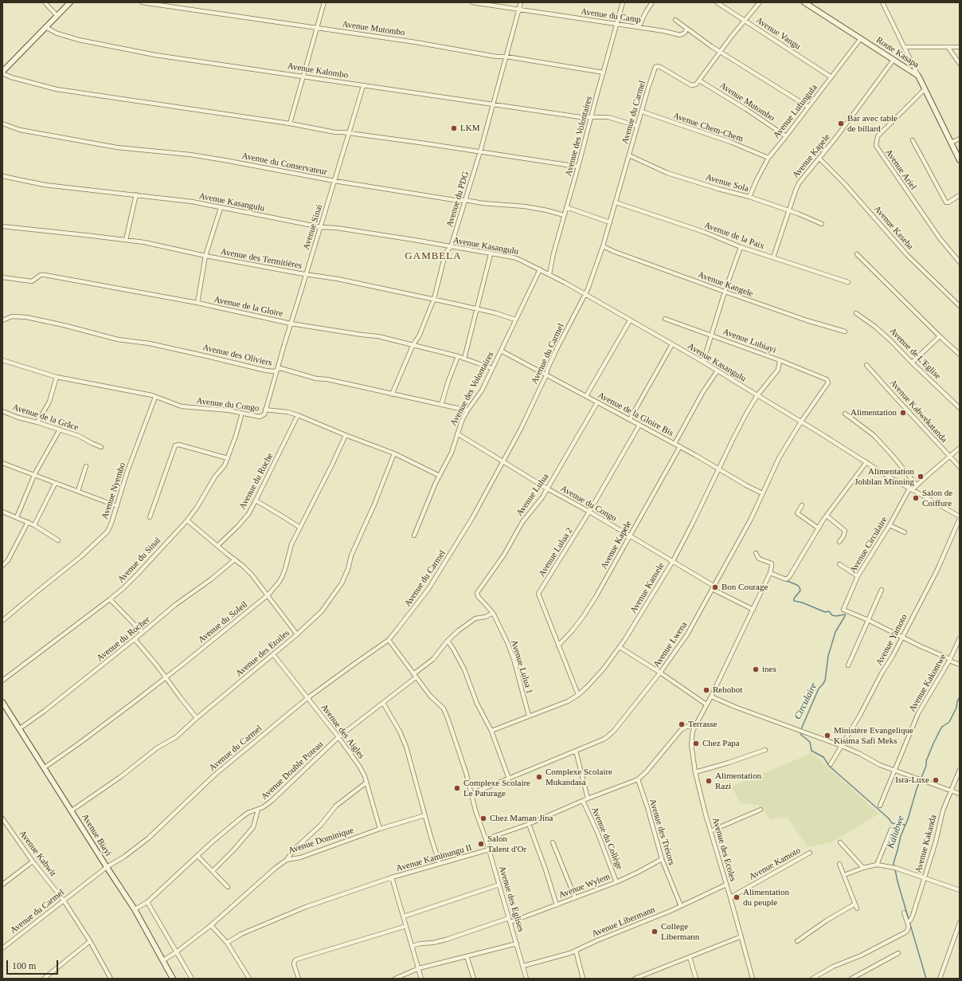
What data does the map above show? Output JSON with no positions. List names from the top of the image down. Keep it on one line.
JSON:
{"streets":{"street":["Avenue du Camp","Avenue Mutombo","Avenue Vangu","Route Kasapa","Avenue Kalombo","Avenue Lufungula","Avenue du Carmel","Avenue Chem-Chem","Avenue des Volontaires","Avenue Kapele","Avenue du Conservateur","Avenue Ariel","Avenue Sola","Avenue du PDG","Avenue Kasangulu","Avenue Sinai","Avenue Kaseba","Avenue de la Paix","Avenue des Termitières","Avenue Kangele","Avenue de la Gloire","Avenue Lubiayi","Avenue de L'Eglise","Avenue des Oliviers","Avenue du Congo","Avenue Kabwekatanda","Avenue de la Gloire Bis","Avenue de la Grâce","Avenue du Roche","Avenue Nyembo","Avenue Lulua","Avenue Circulaire","Avenue Lulua 2","Avenue du Sinaï","Avenue Kansele","Avenue du Soleil","Avenue du Rocher","Avenue Yamoto","Avenue Lwena","Avenue des Etoiles","Avenue Lulua 1","Avenue Kakontwe","Avenue des Aigles","Avenue Double Poteau","Avenue des Trésors","Avenue Biayi","Avenue du Collège","Avenue Dominique","Avenue Kakanda","Avenue des Ecoles","Avenue Kabwit","Avenue Kaminungu II","Avenue Kamoto","Avenue Wylem","Avenue des Eglises","Avenue Libermann"]},"crossings":[["Avenue du Camp","Avenue des Volontaires"],["Avenue du Camp","Avenue du PDG"],["Avenue Mutombo","Avenue Lufungula"],["Avenue Mutombo","Avenue du Carmel"],["Avenue Mutombo","Avenue des Volontaires"],["Avenue Mutombo","Avenue du PDG"],["Avenue Vangu","Avenue Lufungula"],["Route Kasapa","Avenue Lufungula"],["Route Kasapa","Avenue Kapele"],["Route Kasapa","Avenue Ariel"],["Avenue Kalombo","Avenue du Carmel"],["Avenue Kalombo","Avenue des Volontaires"],["Avenue Kalombo","Avenue du PDG"],["Avenue Kalombo","Avenue Sinai"],["Avenue Lufungula","Avenue Chem-Chem"],["Avenue Lufungula","Avenue Sola"],["Avenue du Carmel","Avenue Chem-Chem"],["Avenue du Carmel","Avenue Sola"],["Avenue du Carmel","Avenue Kasangulu"],["Avenue du Carmel","Avenue de la Paix"],["Avenue du Carmel","Avenue Kangele"],["Avenue du Carmel","Avenue du Congo"],["Avenue du Carmel","Avenue de la Gloire Bis"],["Avenue du Carmel","Avenue des Aigles"],["Avenue du Carmel","Avenue Biayi"],["Avenue du Carmel","Avenue Kabwit"],["Avenue du Carmel","Avenue des Eglises"],["Avenue des Volontaires","Avenue du Conservateur"],["Avenue des Volontaires","Avenue Kasangulu"],["Avenue des Volontaires","Avenue des Termitières"],["Avenue des Volontaires","Avenue de la Gloire"],["Avenue des Volontaires","Avenue des Oliviers"],["Avenue des Volontaires","Avenue du Congo"],["Avenue des Volontaires","Avenue de la Gloire Bis"],["Avenue Kapele","Avenue Sola"],["Avenue Kapele","Avenue Kaseba"],["Avenue Kapele","Avenue de la Paix"],["Avenue Kapele","Avenue du Congo"],["Avenue Kapele","Avenue de la Gloire Bis"],["Avenue Kapele","Avenue Lulua 2"],["Avenue du Conservateur","Avenue du PDG"],["Avenue du Conservateur","Avenue Sinai"],["Avenue du PDG","Avenue Kasangulu"],["Avenue du PDG","Avenue des Termitières"],["Avenue du PDG","Avenue de la Gloire"],["Avenue du PDG","Avenue des Oliviers"],["Avenue Kasangulu","Avenue Sinai"],["Avenue Kasangulu","Avenue Circulaire"],["Avenue Kasangulu","Avenue Kansele"],["Avenue Kasangulu","Avenue Yamoto"],["Avenue Kasangulu","Avenue Lwena"],["Avenue Sinai","Avenue des Termitières"],["Avenue Sinai","Avenue de la Gloire"],["Avenue Sinai","Avenue des Oliviers"],["Avenue Sinai","Avenue du Congo"],["Avenue Lubiayi","Avenue Kansele"],["Avenue Lubiayi","Avenue Lwena"],["Avenue du Congo","Avenue du Roche"],["Avenue du Congo","Avenue Nyembo"],["Avenue du Congo","Avenue Lulua"],["Avenue du Congo","Avenue Lulua 2"],["Avenue du Congo","Avenue du Sinaï"],["Avenue du Congo","Avenue Kansele"],["Avenue du Congo","Avenue du Soleil"],["Avenue du Congo","Avenue Lwena"],["Avenue du Congo","Avenue des Etoiles"],["Avenue du Congo","Avenue des Ecoles"],["Avenue Kabwekatanda","Avenue Circulaire"],["Avenue de la Gloire Bis","Avenue Lulua"],["Avenue de la Gloire Bis","Avenue Lulua 2"],["Avenue de la Gloire Bis","Avenue Kansele"],["Avenue de la Gloire Bis","Avenue Lwena"],["Avenue Lulua","Avenue Lulua 1"],["Avenue Lulua 2","Avenue Kansele"],["Avenue Kansele","Avenue Lulua 1"],["Avenue du Soleil","Avenue Biayi"],["Avenue du Rocher","Avenue Biayi"],["Avenue Lwena","Avenue du Collège"],["Avenue Lwena","Avenue des Eglises"],["Avenue des Etoiles","Avenue des Aigles"],["Avenue des Etoiles","Avenue Biayi"],["Avenue Lulua 1","Avenue Double Poteau"],["Avenue des Aigles","Avenue Double Poteau"],["Avenue des Aigles","Avenue Dominique"],["Avenue Double Poteau","Avenue Biayi"],["Avenue Double Poteau","Avenue des Eglises"],["Avenue des Trésors","Avenue Wylem"],["Avenue des Trésors","Avenue Libermann"],["Avenue Biayi","Avenue Dominique"],["Avenue du Collège","Avenue Wylem"],["Avenue des Ecoles","Avenue Kamoto"],["Avenue des Ecoles","Avenue Libermann"],["Avenue Kaminungu II","Avenue Wylem"],["Avenue Kaminungu II","Avenue des Eglises"],["Avenue Wylem","Avenue des Eglises"],["Avenue des Eglises","Avenue Libermann"]],"districts":["GAMBELA"],"water":["Circulaire","Kalubwe"],"places":["Bar avec table de billard","LKM","Alimentation","Alimentation Johblan Minning","Salon de Coiffure","Bon Courage","ines","Rehobot","Terrasse","Ministère Evangelique Kisima Safi Meks","Chez Papa","Complexe Scolaire Mukandasa","Isra-Luxe","Alimentation Razi","Complexe Scolaire Le Paturage","Chez Maman Jina","Salon Talent d'Or","Alimentation du peuple","College Libermann"],"scale_bar":"100 m"}
